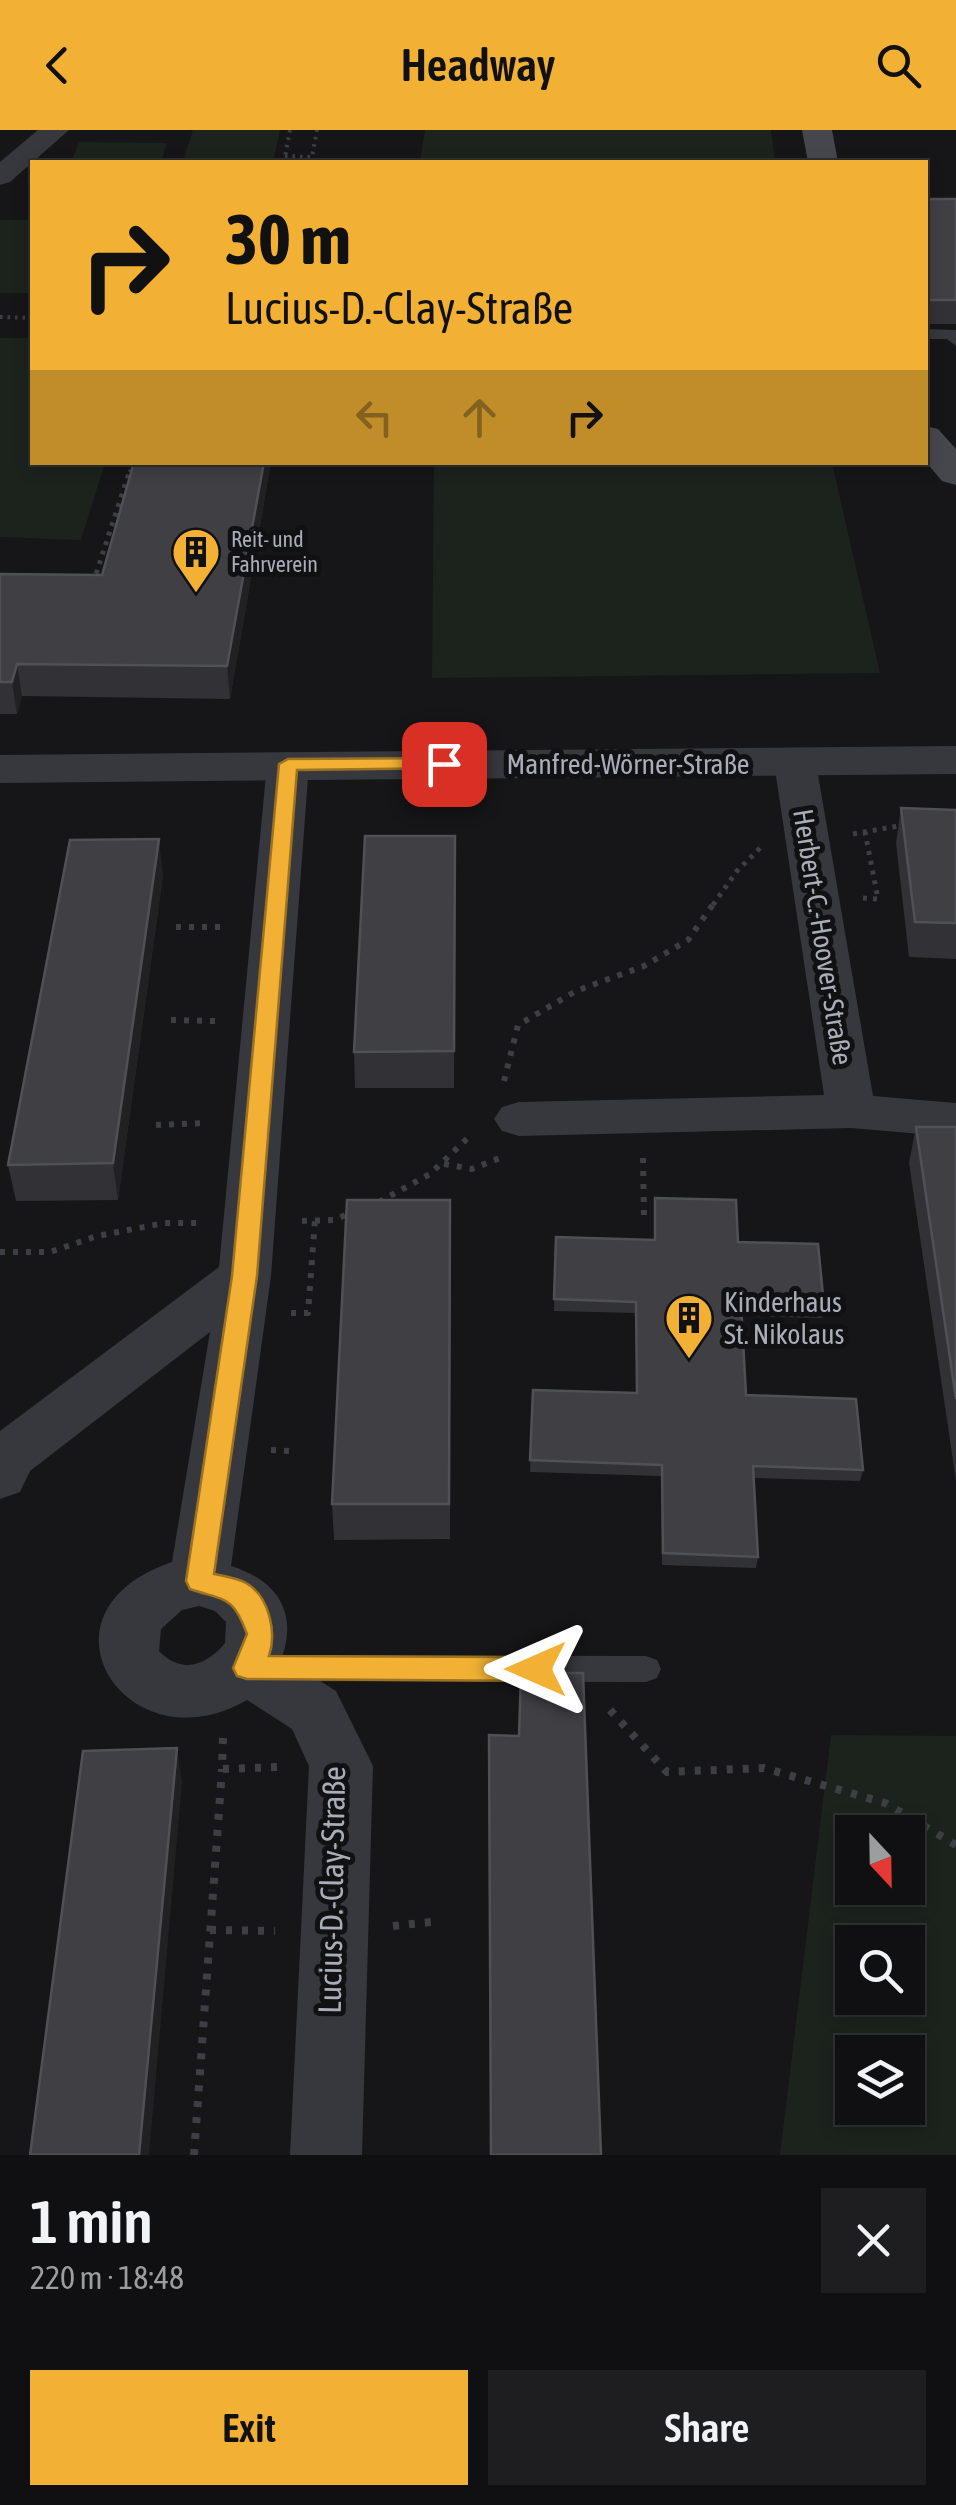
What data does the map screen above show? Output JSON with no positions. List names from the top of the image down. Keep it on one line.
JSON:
{"streets":{"street":["Manfred-Wörner-Straße","Herbert-C.-Hoover-Straße","Lucius-D.-Clay-Straße"]},"crossings":[["Manfred-Wörner-Straße","Herbert-C.-Hoover-Straße"]],"places":{"building":["Reit- und Fahrverein","Kinderhaus St. Nikolaus"]},"north":"bottom","page":{"header":"Headway","turn":["30 m","Lucius-D.-Clay-Straße"],"heading":["1 min","220 m · 18:48"],"buttons":["Exit","Share"]}}
